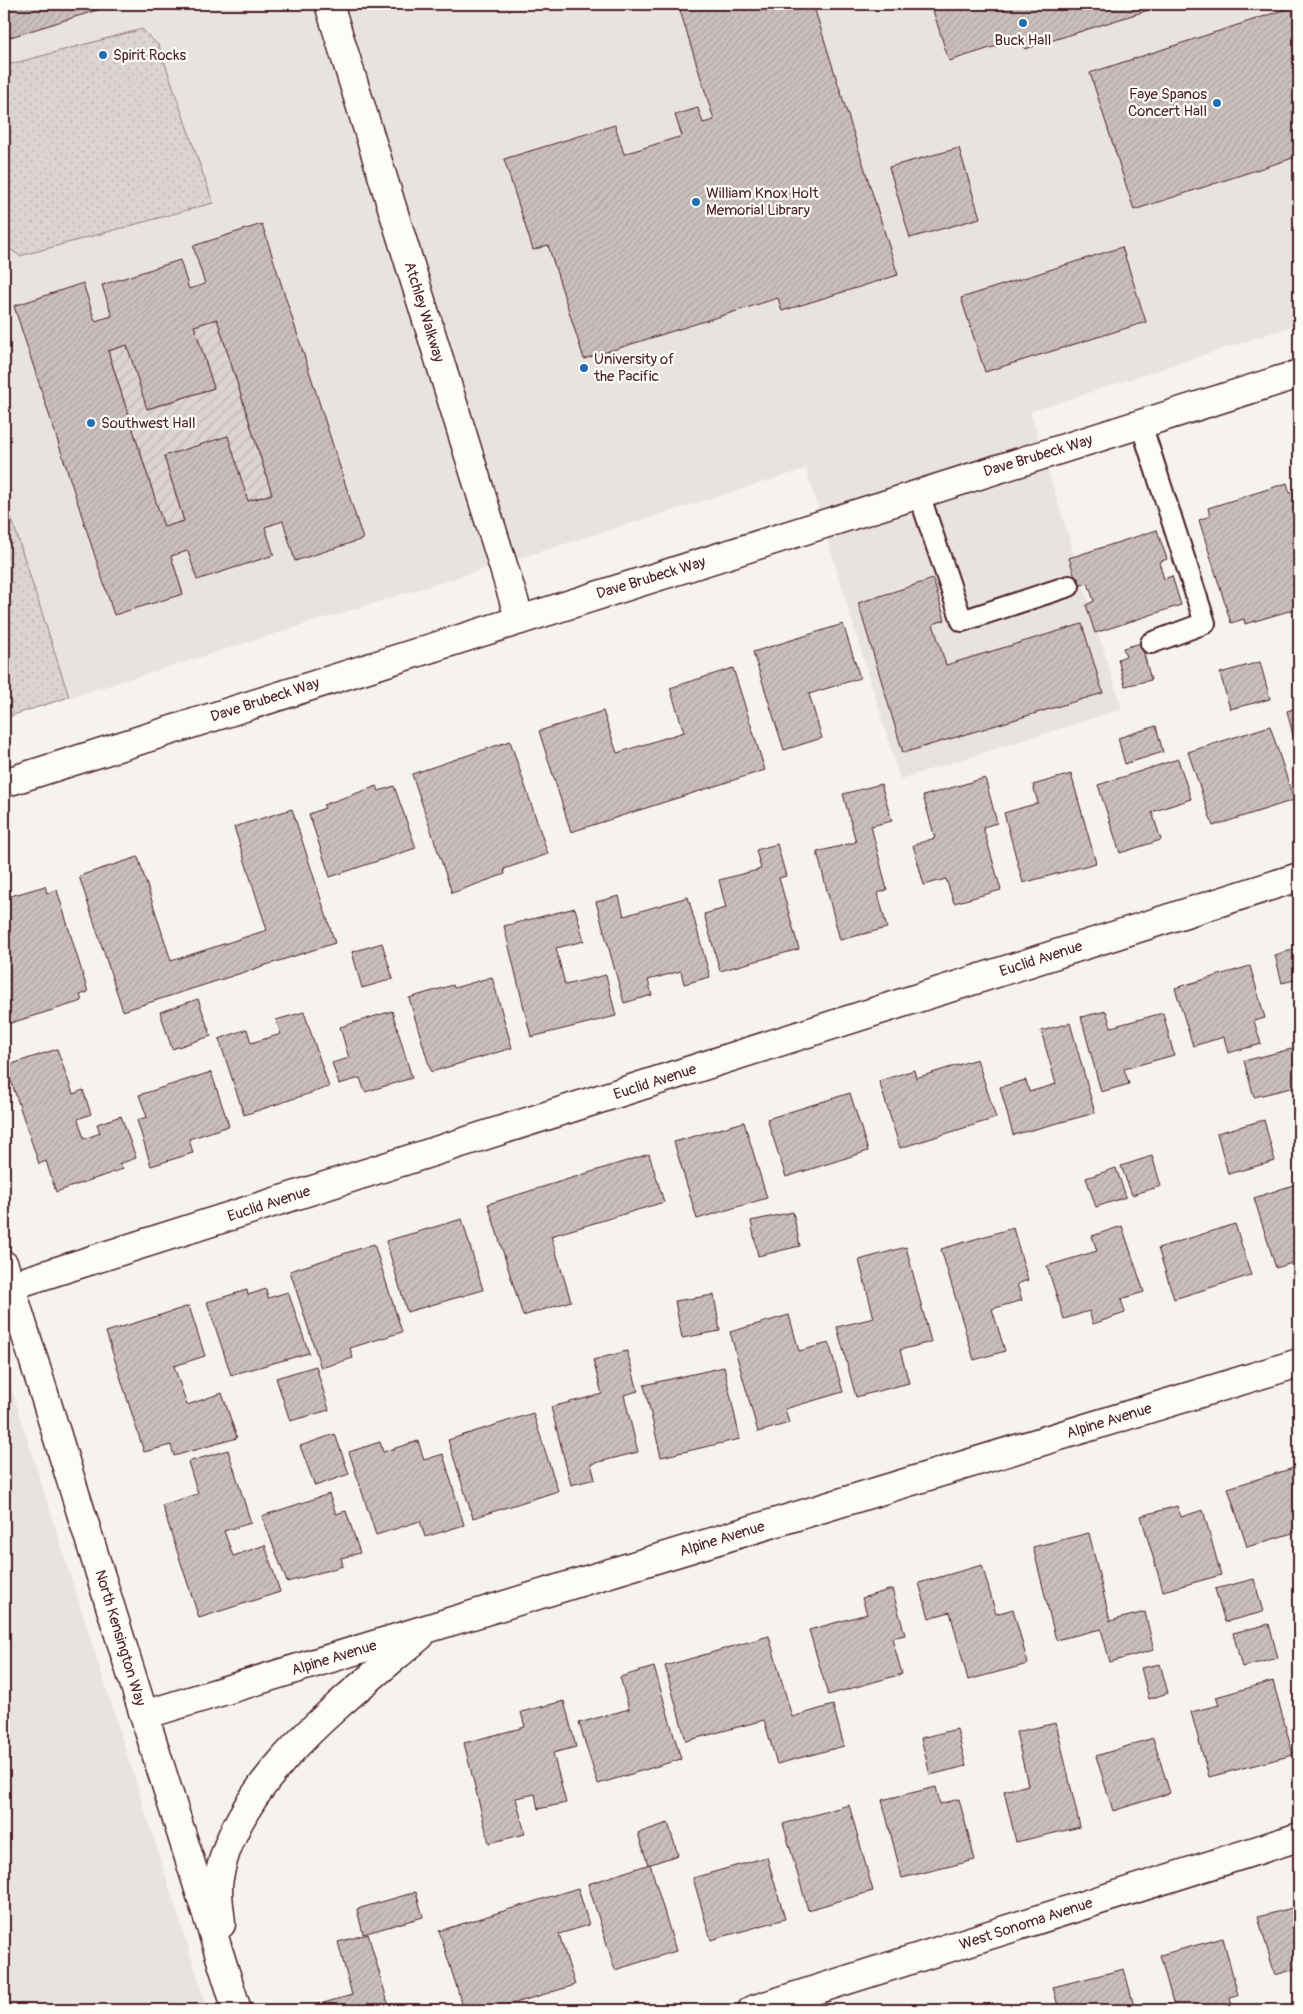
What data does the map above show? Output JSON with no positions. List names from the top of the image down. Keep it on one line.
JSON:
{"streets":{"street":["Atchley Walkway","Dave Brubeck Way","Euclid Avenue","Alpine Avenue","North Kensington Way","West Sonoma Avenue"]},"crossings":[["Atchley Walkway","Dave Brubeck Way"],["Euclid Avenue","North Kensington Way"],["Alpine Avenue","North Kensington Way"]],"places":["Buck Hall","Spirit Rocks","Faye Spanos Concert Hall","William Knox Holt Memorial Library","University of the Pacific","Southwest Hall"]}
